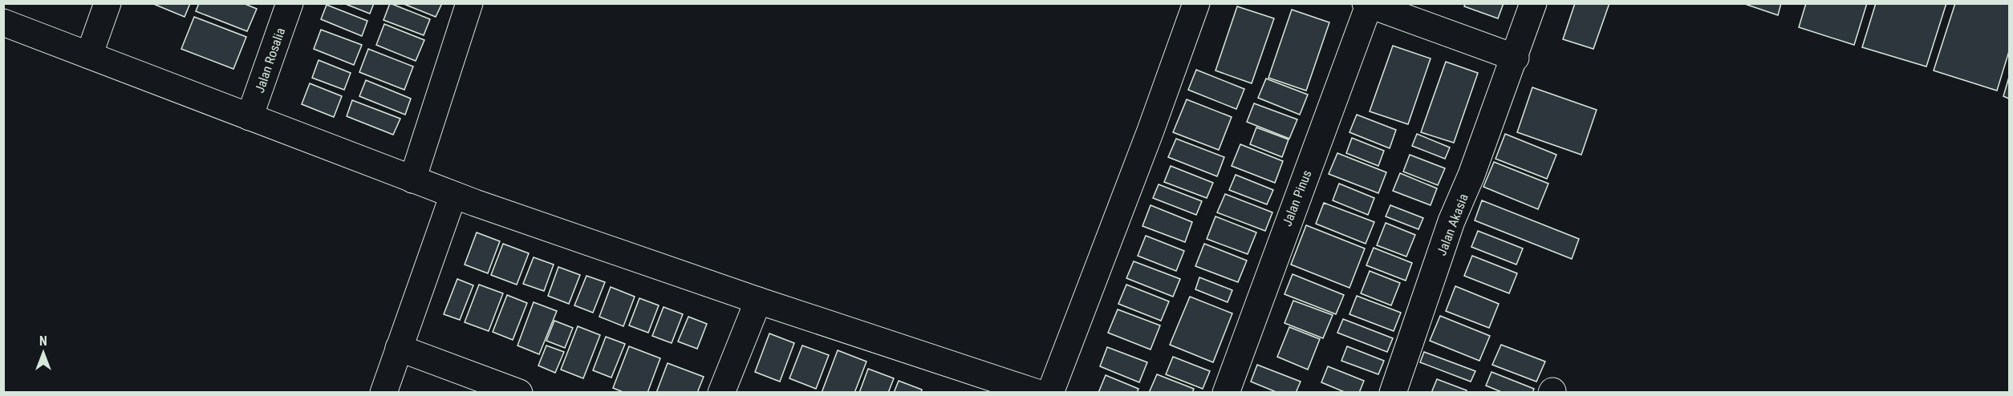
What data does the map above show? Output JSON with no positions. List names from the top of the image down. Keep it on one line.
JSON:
{"streets":{"street":["Jalan Rosalia","Jalan Pinus","Jalan Akasia"]},"north":"top"}
